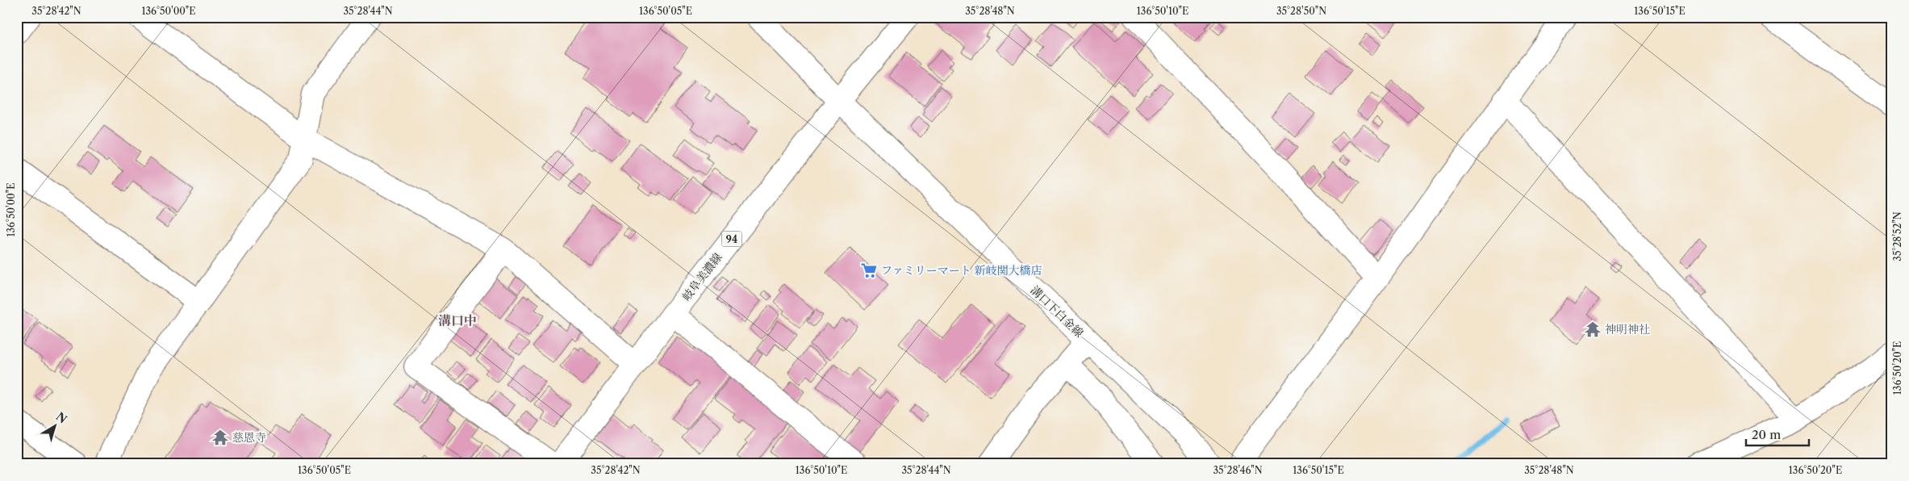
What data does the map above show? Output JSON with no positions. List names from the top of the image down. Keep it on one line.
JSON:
{"streets":{"street":["94","岐阜美濃線","溝口下白金線"]},"crossings":[["岐阜美濃線","溝口下白金線"]],"districts":["溝口中"],"places":{"supermarket":["ファミリーマート 新岐関大橋店"],"temple":["神明神社","慈恩寺"]},"scale_bar":"20 m","north":"top right","coordinates":["35°28'42\"N","136°50'00\"E","35°28'44\"N","136°50'05\"E","35°28'48\"N","136°50'10\"E","35°28'50\"N","136°50'15\"E","35°28'52\"N","136°50'20\"E","35°28'46\"N"]}
